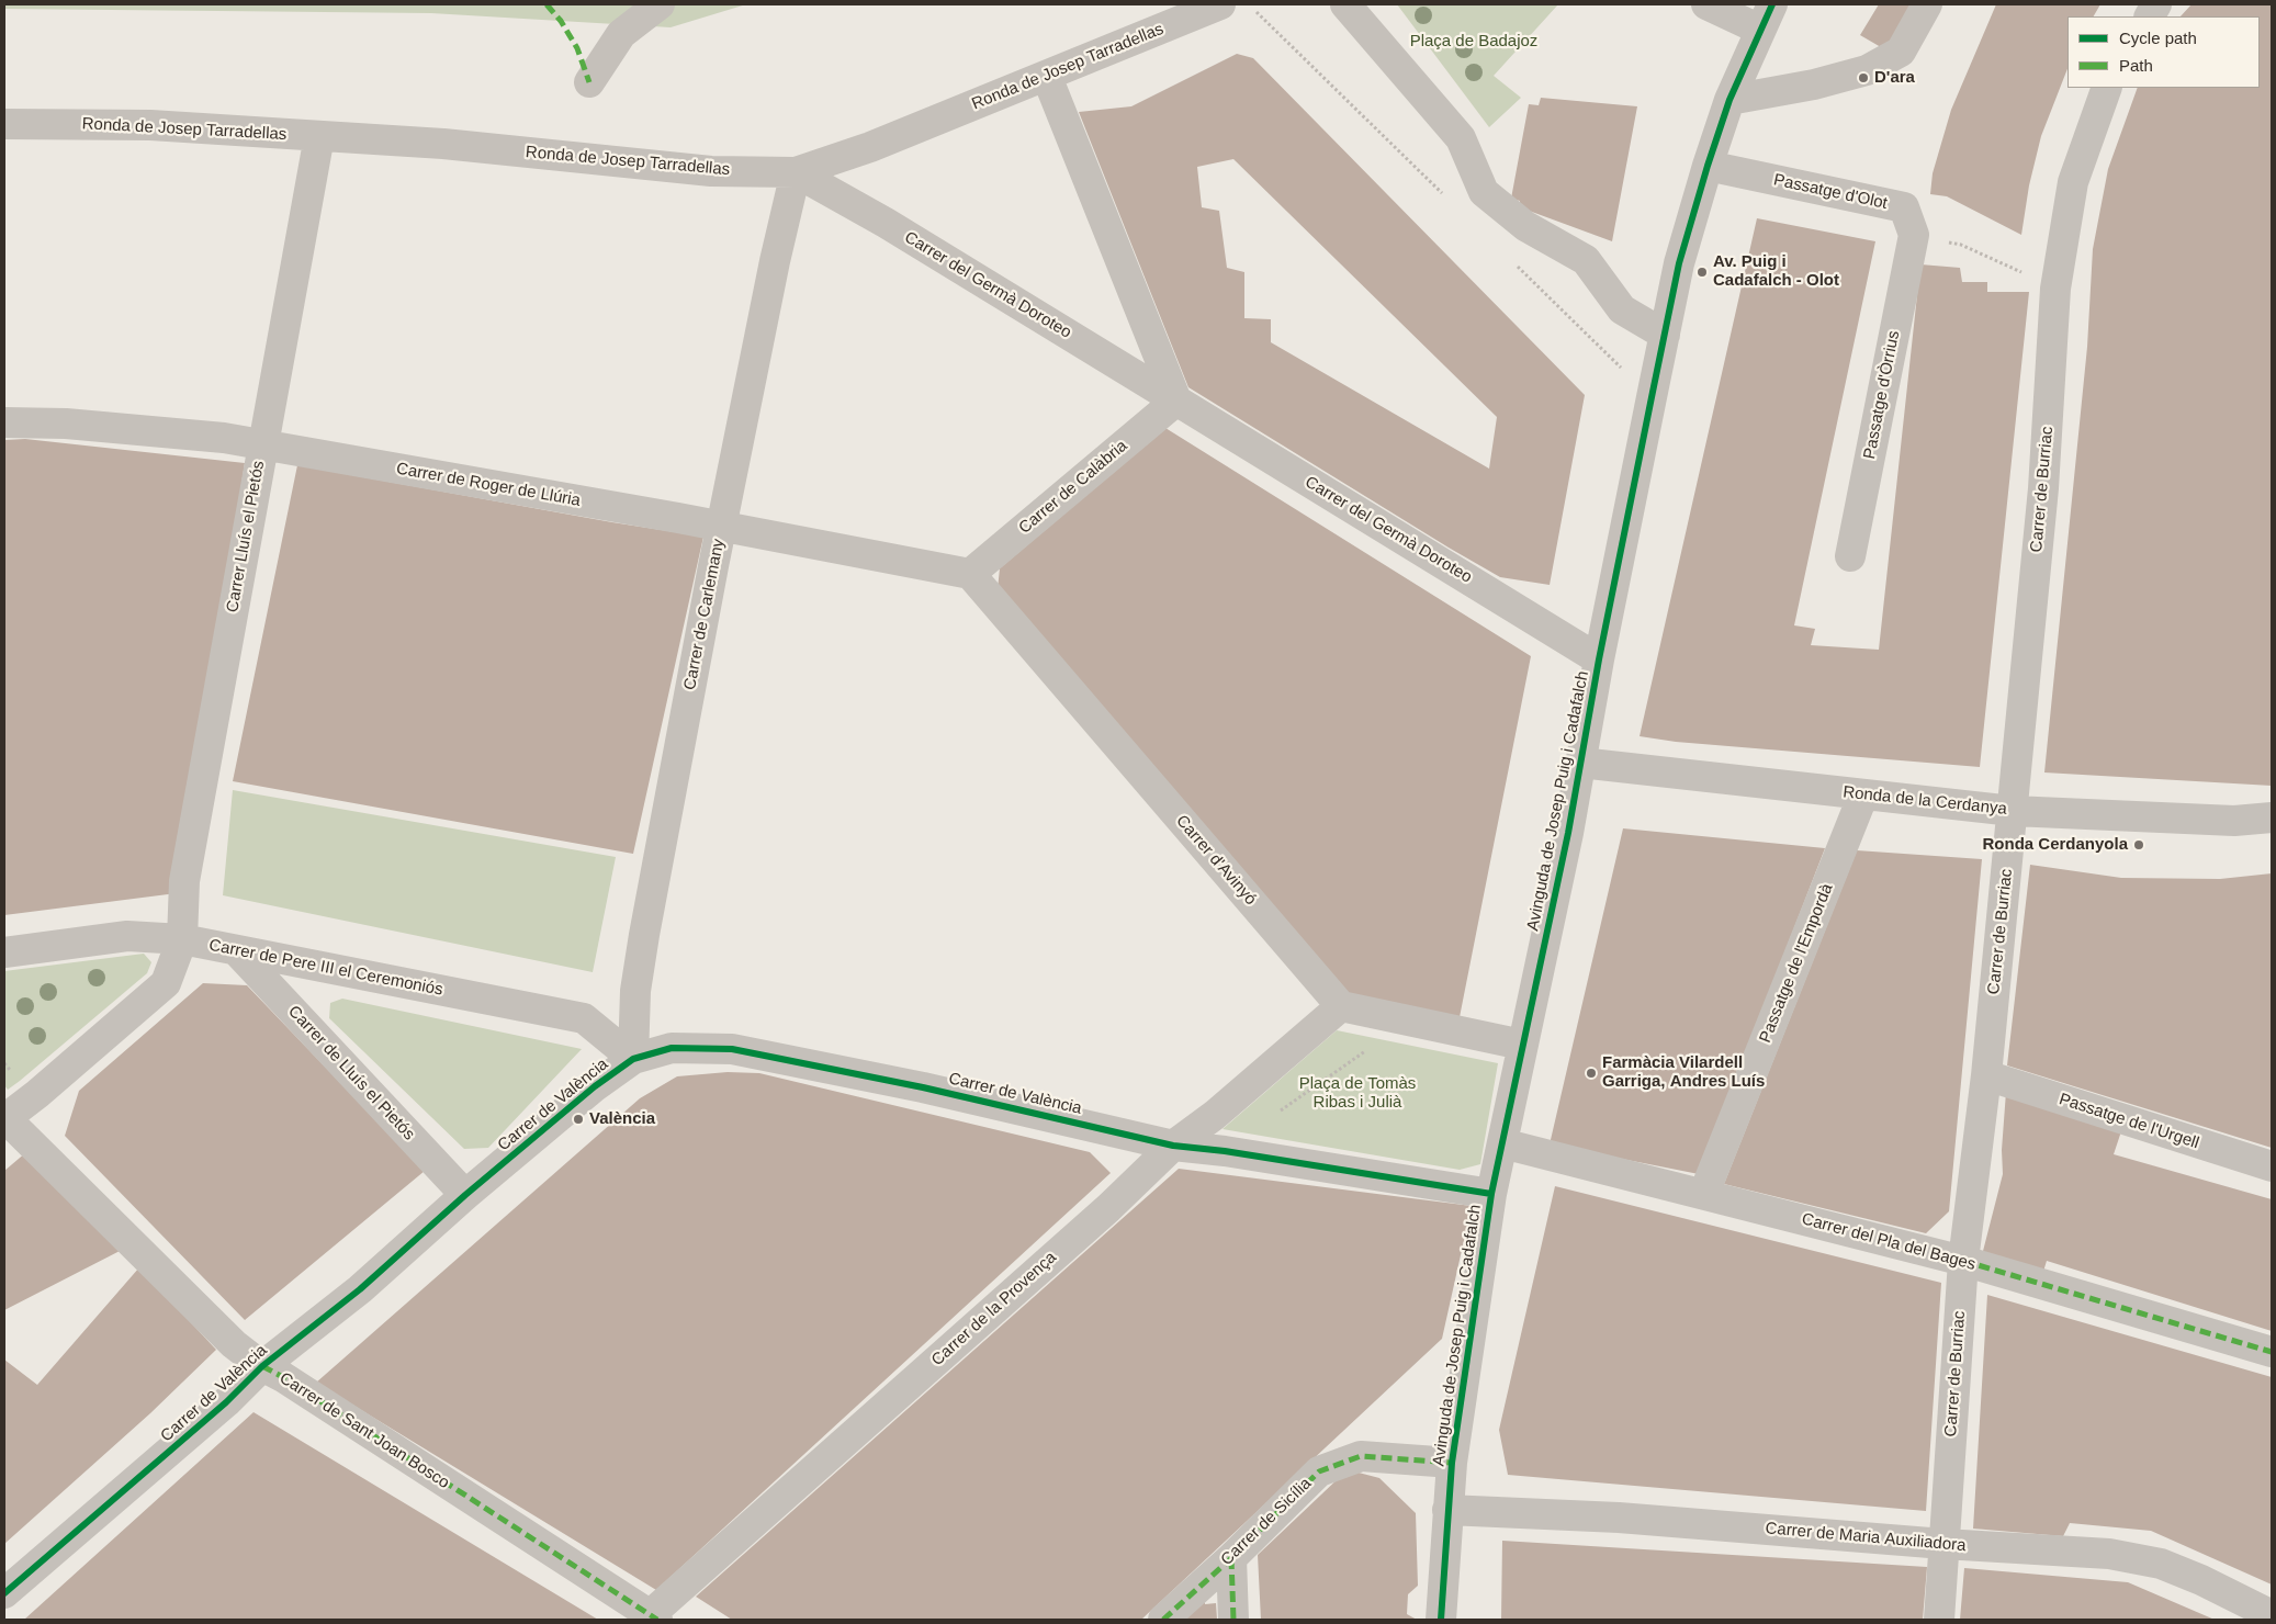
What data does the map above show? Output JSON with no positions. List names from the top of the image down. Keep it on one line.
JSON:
{"streets":{"street":["Ronda de Josep Tarradellas","Passatge d'Olot","Carrer del Germà Doroteo","Passatge d'Òrrius","Carrer de Roger de Llúria","Carrer de Calàbria","Carrer de Burriac","Carrer Lluís el Pietós","Carrer de Carlemany","Avinguda de Josep Puig i Cadafalch","Ronda de la Cerdanya","Carrer d'Avinyó","Passatge de l'Empordà","Carrer de Pere III el Ceremoniós","Carrer de Lluís el Pietós","Carrer de València","Passatge de l'Urgell","Carrer del Pla del Bages","Carrer de la Provença","Carrer de Sant Joan Bosco","Carrer de Sicília","Carrer de Maria Auxiliadora"]},"crossings":[["Ronda de Josep Tarradellas","Carrer del Germà Doroteo"],["Ronda de Josep Tarradellas","Carrer Lluís el Pietós"],["Ronda de Josep Tarradellas","Carrer de Carlemany"],["Passatge d'Olot","Passatge d'Òrrius"],["Passatge d'Olot","Avinguda de Josep Puig i Cadafalch"],["Carrer del Germà Doroteo","Carrer de Calàbria"],["Carrer del Germà Doroteo","Carrer de Carlemany"],["Carrer del Germà Doroteo","Avinguda de Josep Puig i Cadafalch"],["Carrer de Roger de Llúria","Carrer de Calàbria"],["Carrer de Roger de Llúria","Carrer Lluís el Pietós"],["Carrer de Roger de Llúria","Carrer de Carlemany"],["Carrer de Roger de Llúria","Carrer d'Avinyó"],["Carrer de Calàbria","Carrer d'Avinyó"],["Carrer de Burriac","Ronda de la Cerdanya"],["Carrer de Burriac","Passatge de l'Urgell"],["Carrer de Burriac","Carrer del Pla del Bages"],["Carrer de Burriac","Carrer de Maria Auxiliadora"],["Carrer Lluís el Pietós","Carrer de Pere III el Ceremoniós"],["Carrer Lluís el Pietós","Carrer de Sant Joan Bosco"],["Carrer de Carlemany","Carrer de Pere III el Ceremoniós"],["Carrer de Carlemany","Carrer de València"],["Avinguda de Josep Puig i Cadafalch","Ronda de la Cerdanya"],["Avinguda de Josep Puig i Cadafalch","Carrer de València"],["Avinguda de Josep Puig i Cadafalch","Carrer del Pla del Bages"],["Avinguda de Josep Puig i Cadafalch","Carrer de Sicília"],["Avinguda de Josep Puig i Cadafalch","Carrer de Maria Auxiliadora"],["Ronda de la Cerdanya","Passatge de l'Empordà"],["Carrer d'Avinyó","Carrer de la Provença"],["Passatge de l'Empordà","Carrer del Pla del Bages"],["Carrer de Pere III el Ceremoniós","Carrer de Lluís el Pietós"],["Carrer de Pere III el Ceremoniós","Carrer de València"],["Carrer de Lluís el Pietós","Carrer de València"],["Carrer de València","Carrer de la Provença"],["Carrer de València","Carrer de Sant Joan Bosco"],["Carrer de la Provença","Carrer de Sant Joan Bosco"]],"parks":["Plaça de Badajoz","Plaça de Tomàs Ribas i Julià"],"places":["D'ara","Av. Puig i Cadafalch - Olot","Ronda Cerdanyola","Farmàcia Vilardell Garriga, Andres Luís","València"],"legend":["Cycle path","Path"]}
